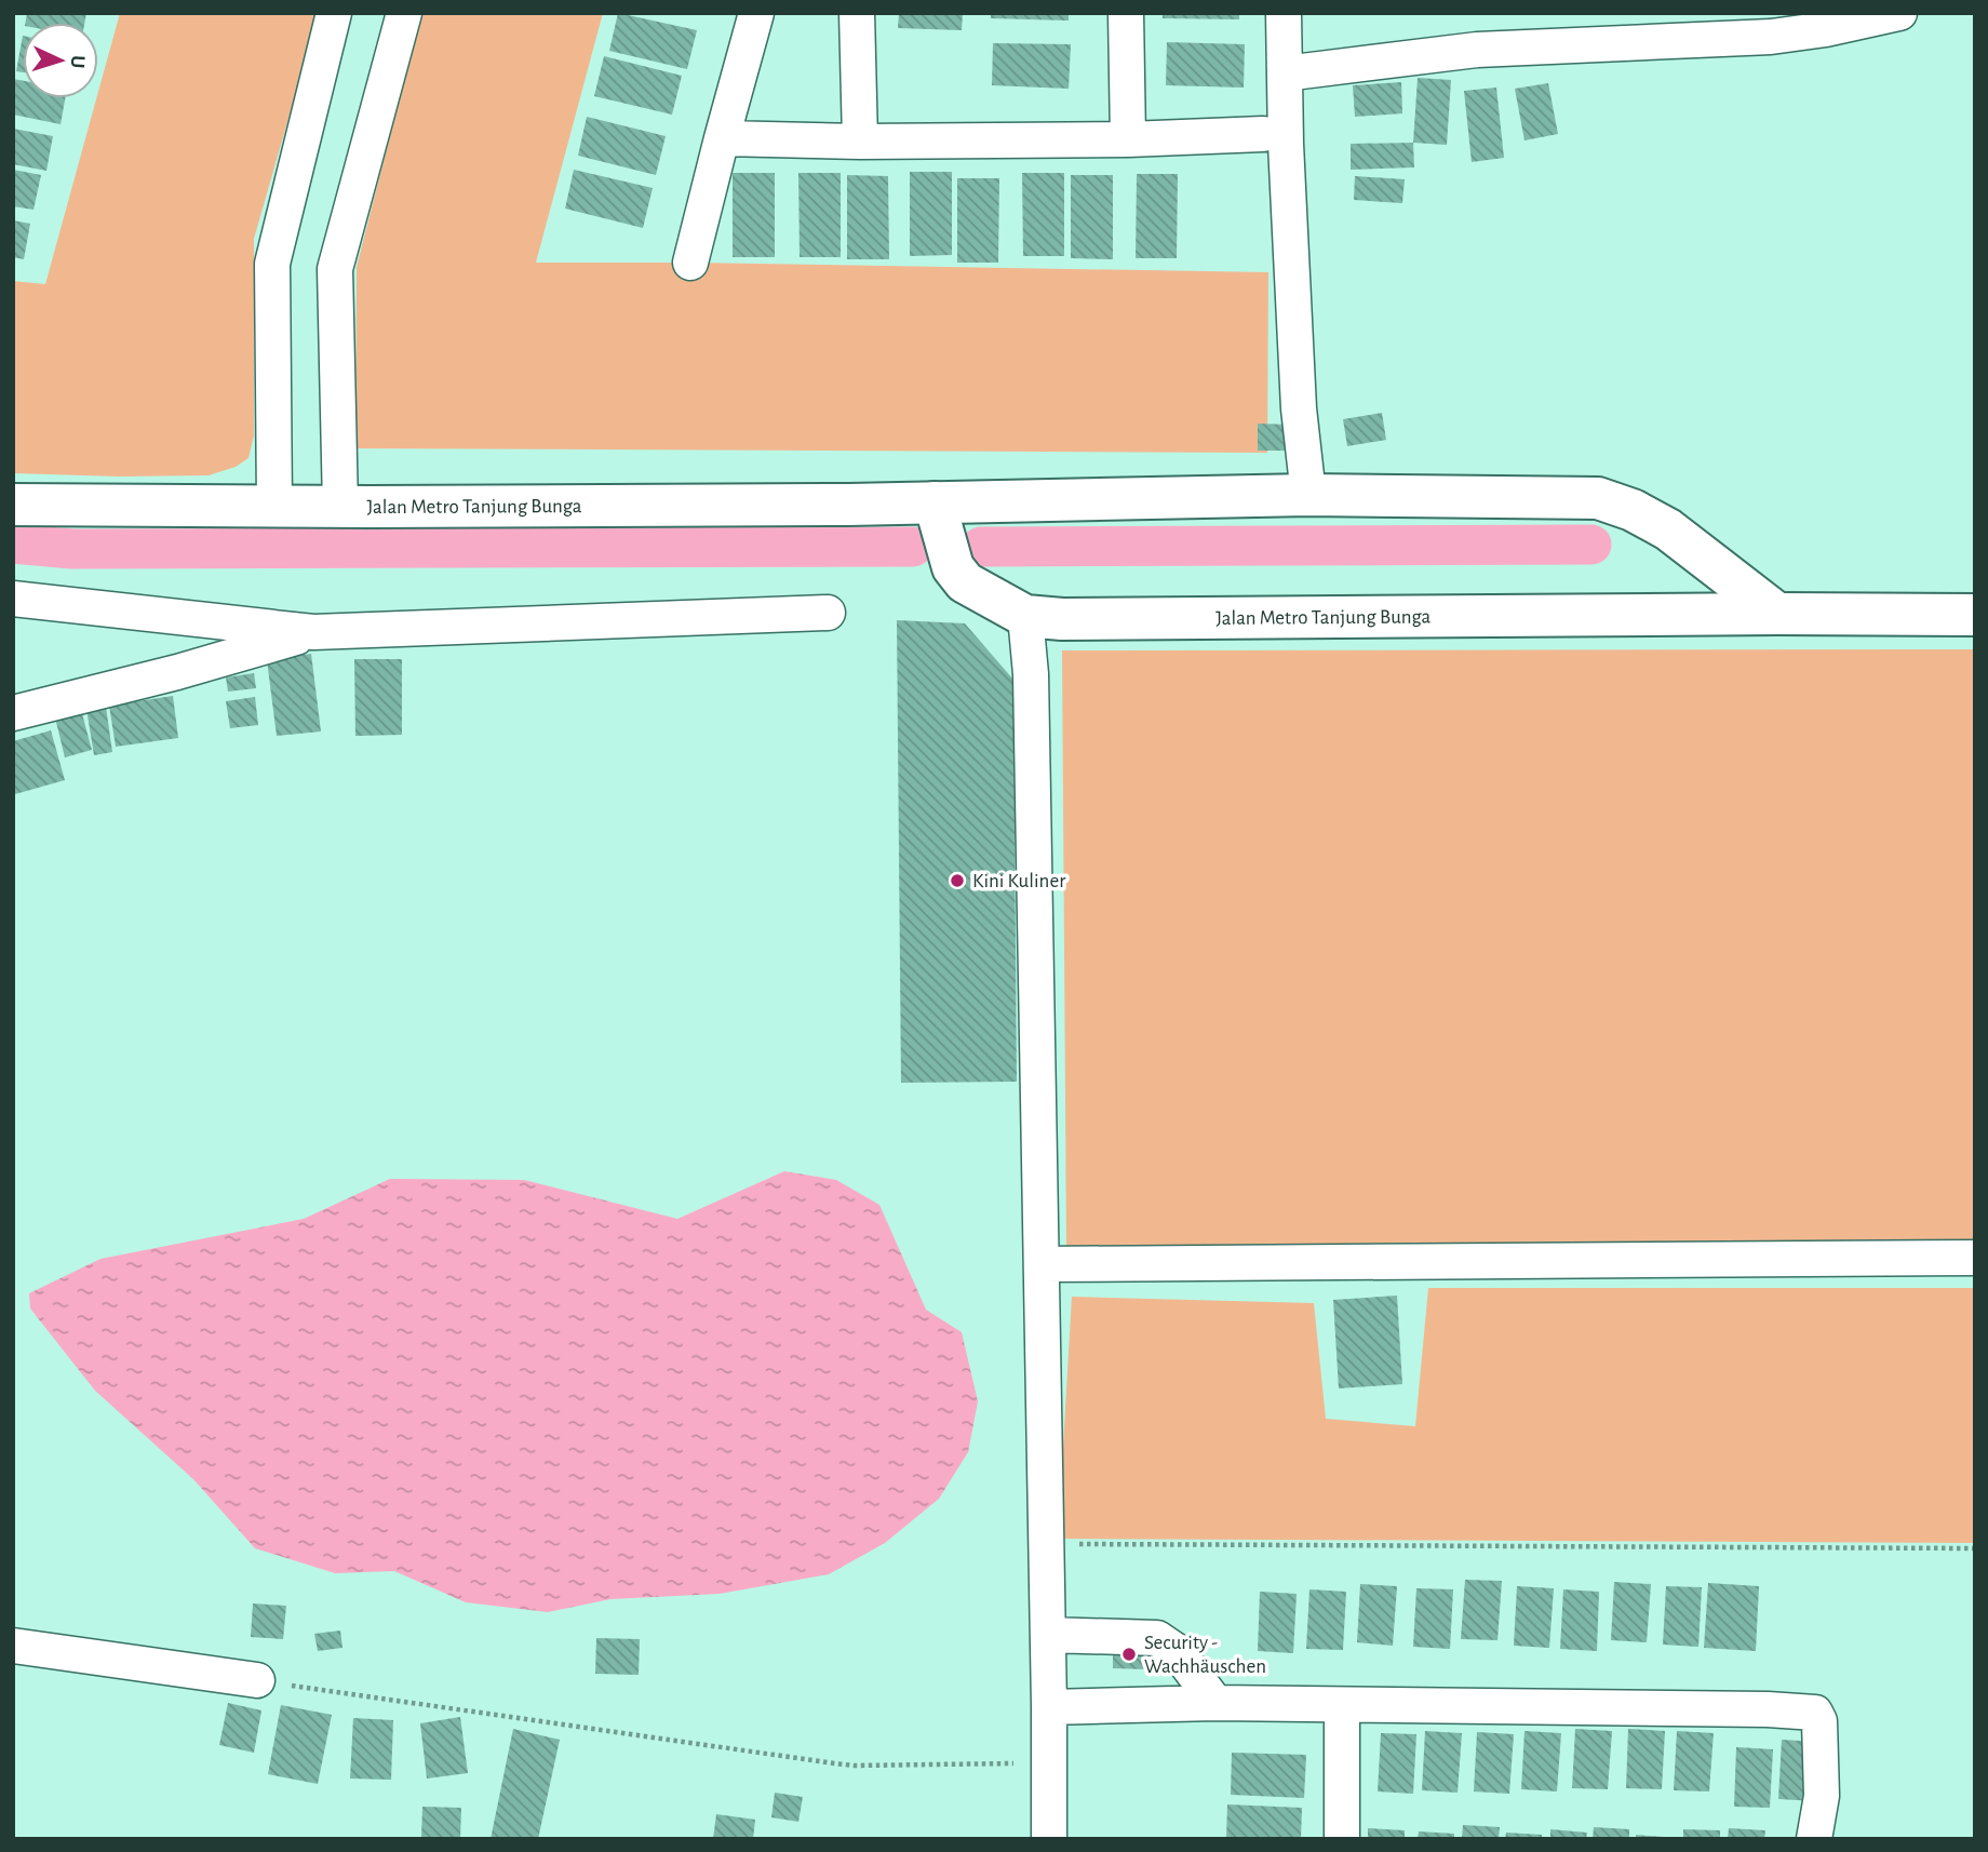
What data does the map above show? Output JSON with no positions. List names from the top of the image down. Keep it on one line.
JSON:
{"streets":{"main road":["Jalan Metro Tanjung Bunga"]},"places":["Kini Kuliner","Security - Wachhäuschen"],"north":"right"}
